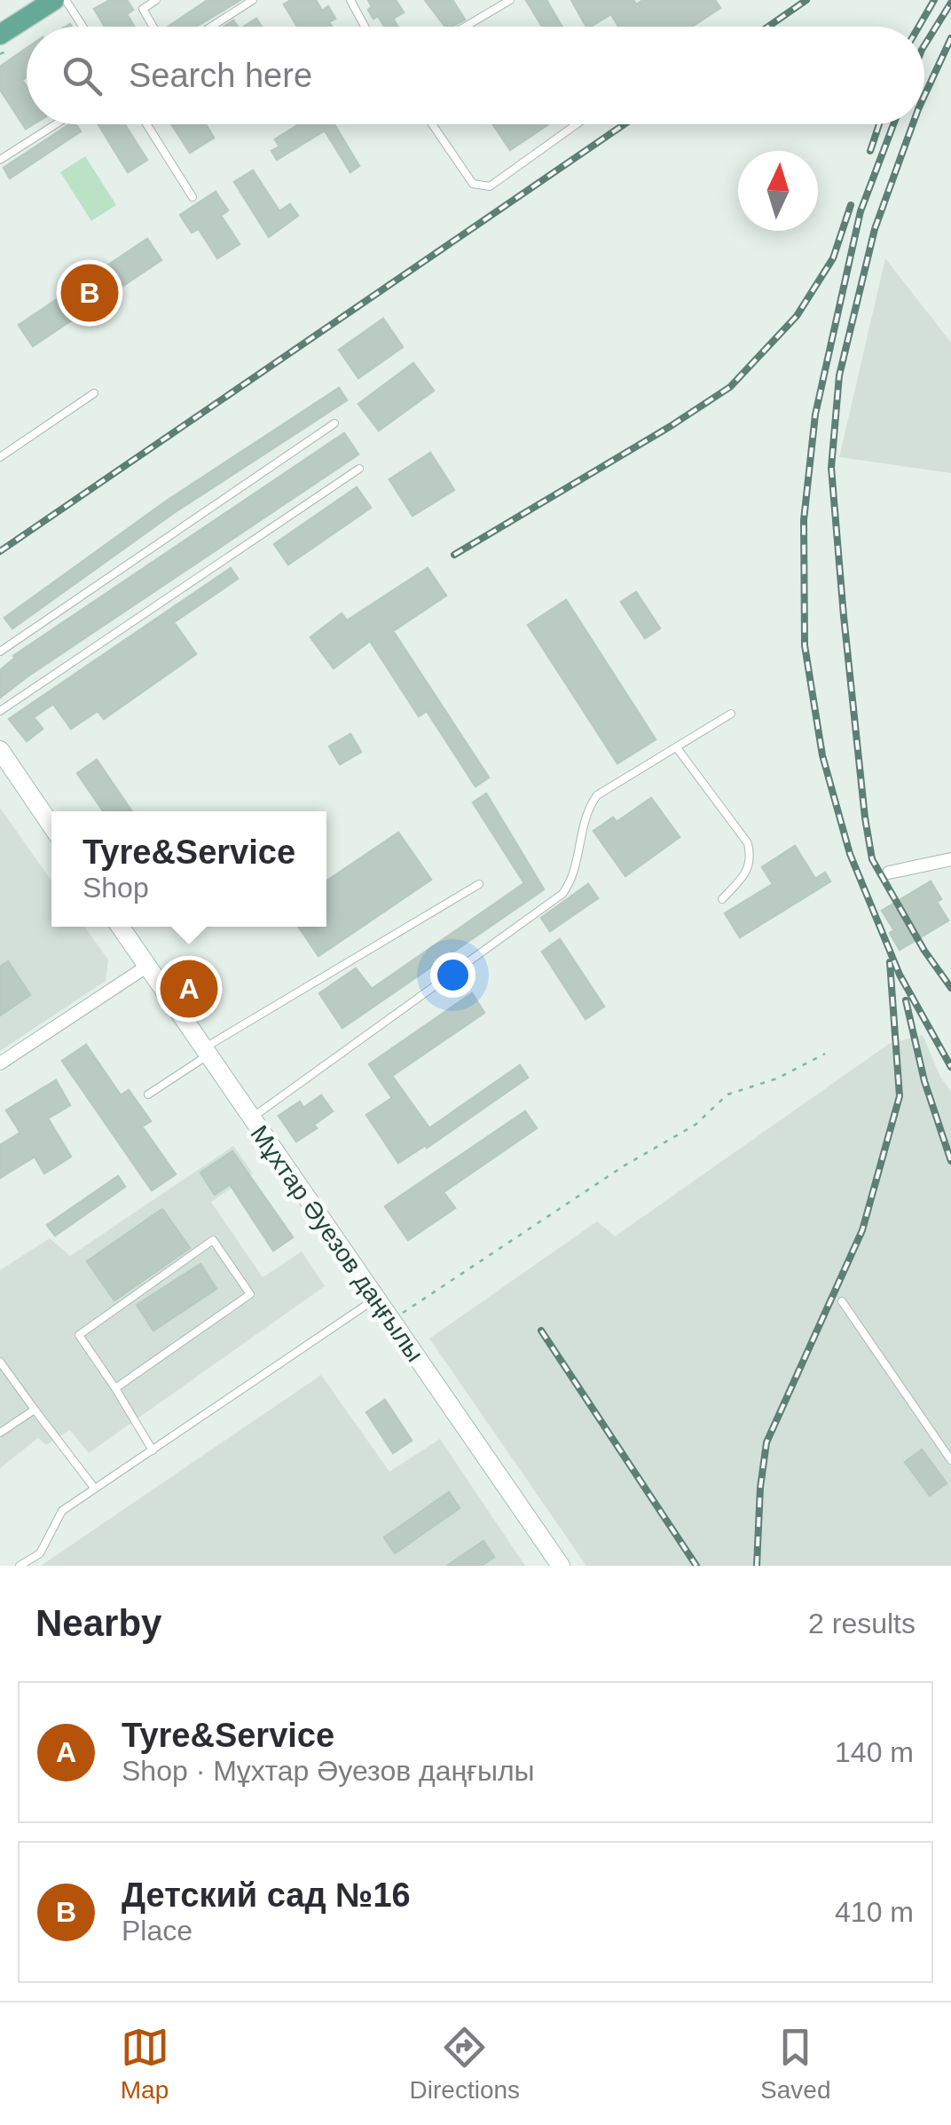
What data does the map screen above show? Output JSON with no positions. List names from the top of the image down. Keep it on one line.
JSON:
{"streets":{"main road":["Мұхтар Әуезов даңғылы"]},"north":"top","page":{"search":"Search here","pins":["B","A"],"popup":["Tyre&Service","Shop"],"heading":["Nearby","2 results"],"list":[{"mark":"A","name":"Tyre&Service","note":"Shop · Мұхтар Әуезов даңғылы","value":"140 m"},{"mark":"B","name":"Детский сад №16","note":"Place","value":"410 m"}],"nav":["Map","Directions","Saved"]}}
